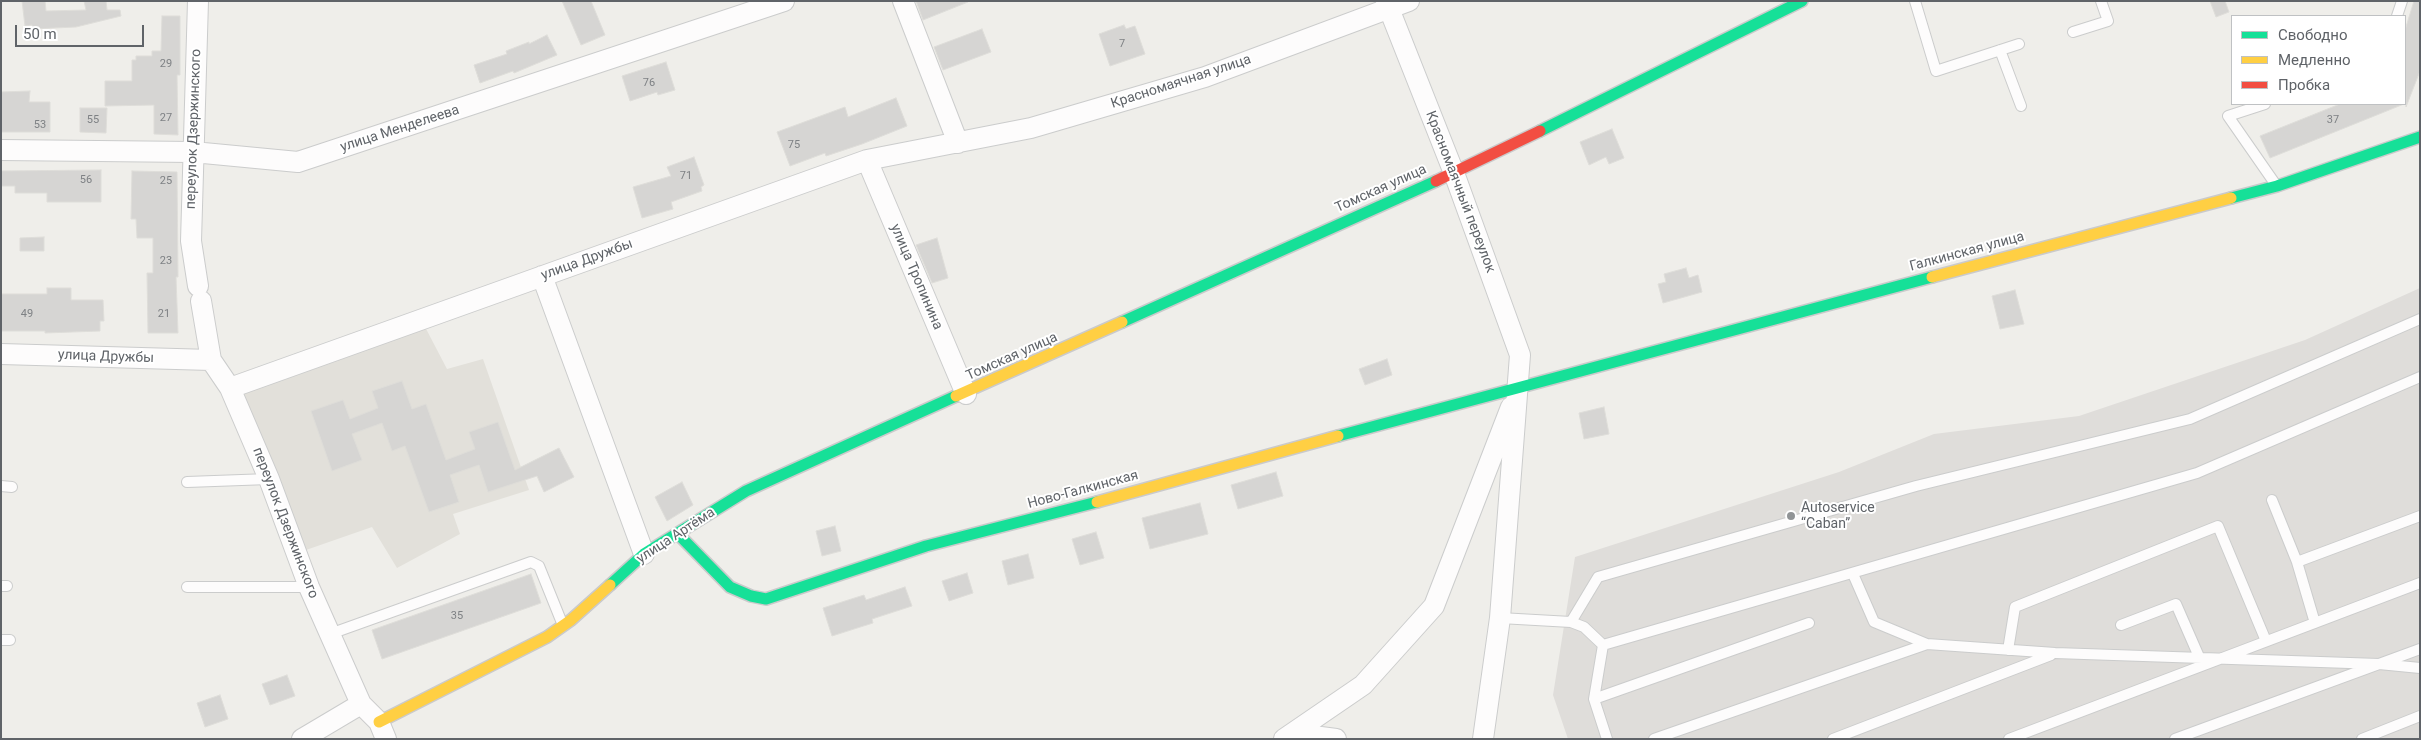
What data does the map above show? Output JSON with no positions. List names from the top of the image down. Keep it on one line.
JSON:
{"streets":{"street":["Красномаячная улица","переулок Дзержинского","улица Менделеева","Томская улица","Красномаячный переулок","Галкинская улица","улица Дружбы","улица Тропинина","Ново-Галкинская","улица Артёма"]},"crossings":[["Красномаячная улица","Красномаячный переулок"],["Красномаячная улица","улица Дружбы"],["переулок Дзержинского","улица Менделеева"],["переулок Дзержинского","улица Дружбы"],["переулок Дзержинского","улица Артёма"],["Томская улица","Красномаячный переулок"],["Томская улица","улица Тропинина"],["Томская улица","улица Артёма"],["Красномаячный переулок","Галкинская улица"],["Красномаячный переулок","Ново-Галкинская"],["Галкинская улица","Ново-Галкинская"],["улица Дружбы","улица Тропинина"],["улица Тропинина","улица Артёма"],["Ново-Галкинская","улица Артёма"]],"places":["Autoservice “Caban”"],"house_numbers":["7","29","76","27","55","37","53","75","71","56","25","23","49","21","35"],"legend":["Свободно","Медленно","Пробка"],"scale_bar":"50 m"}
